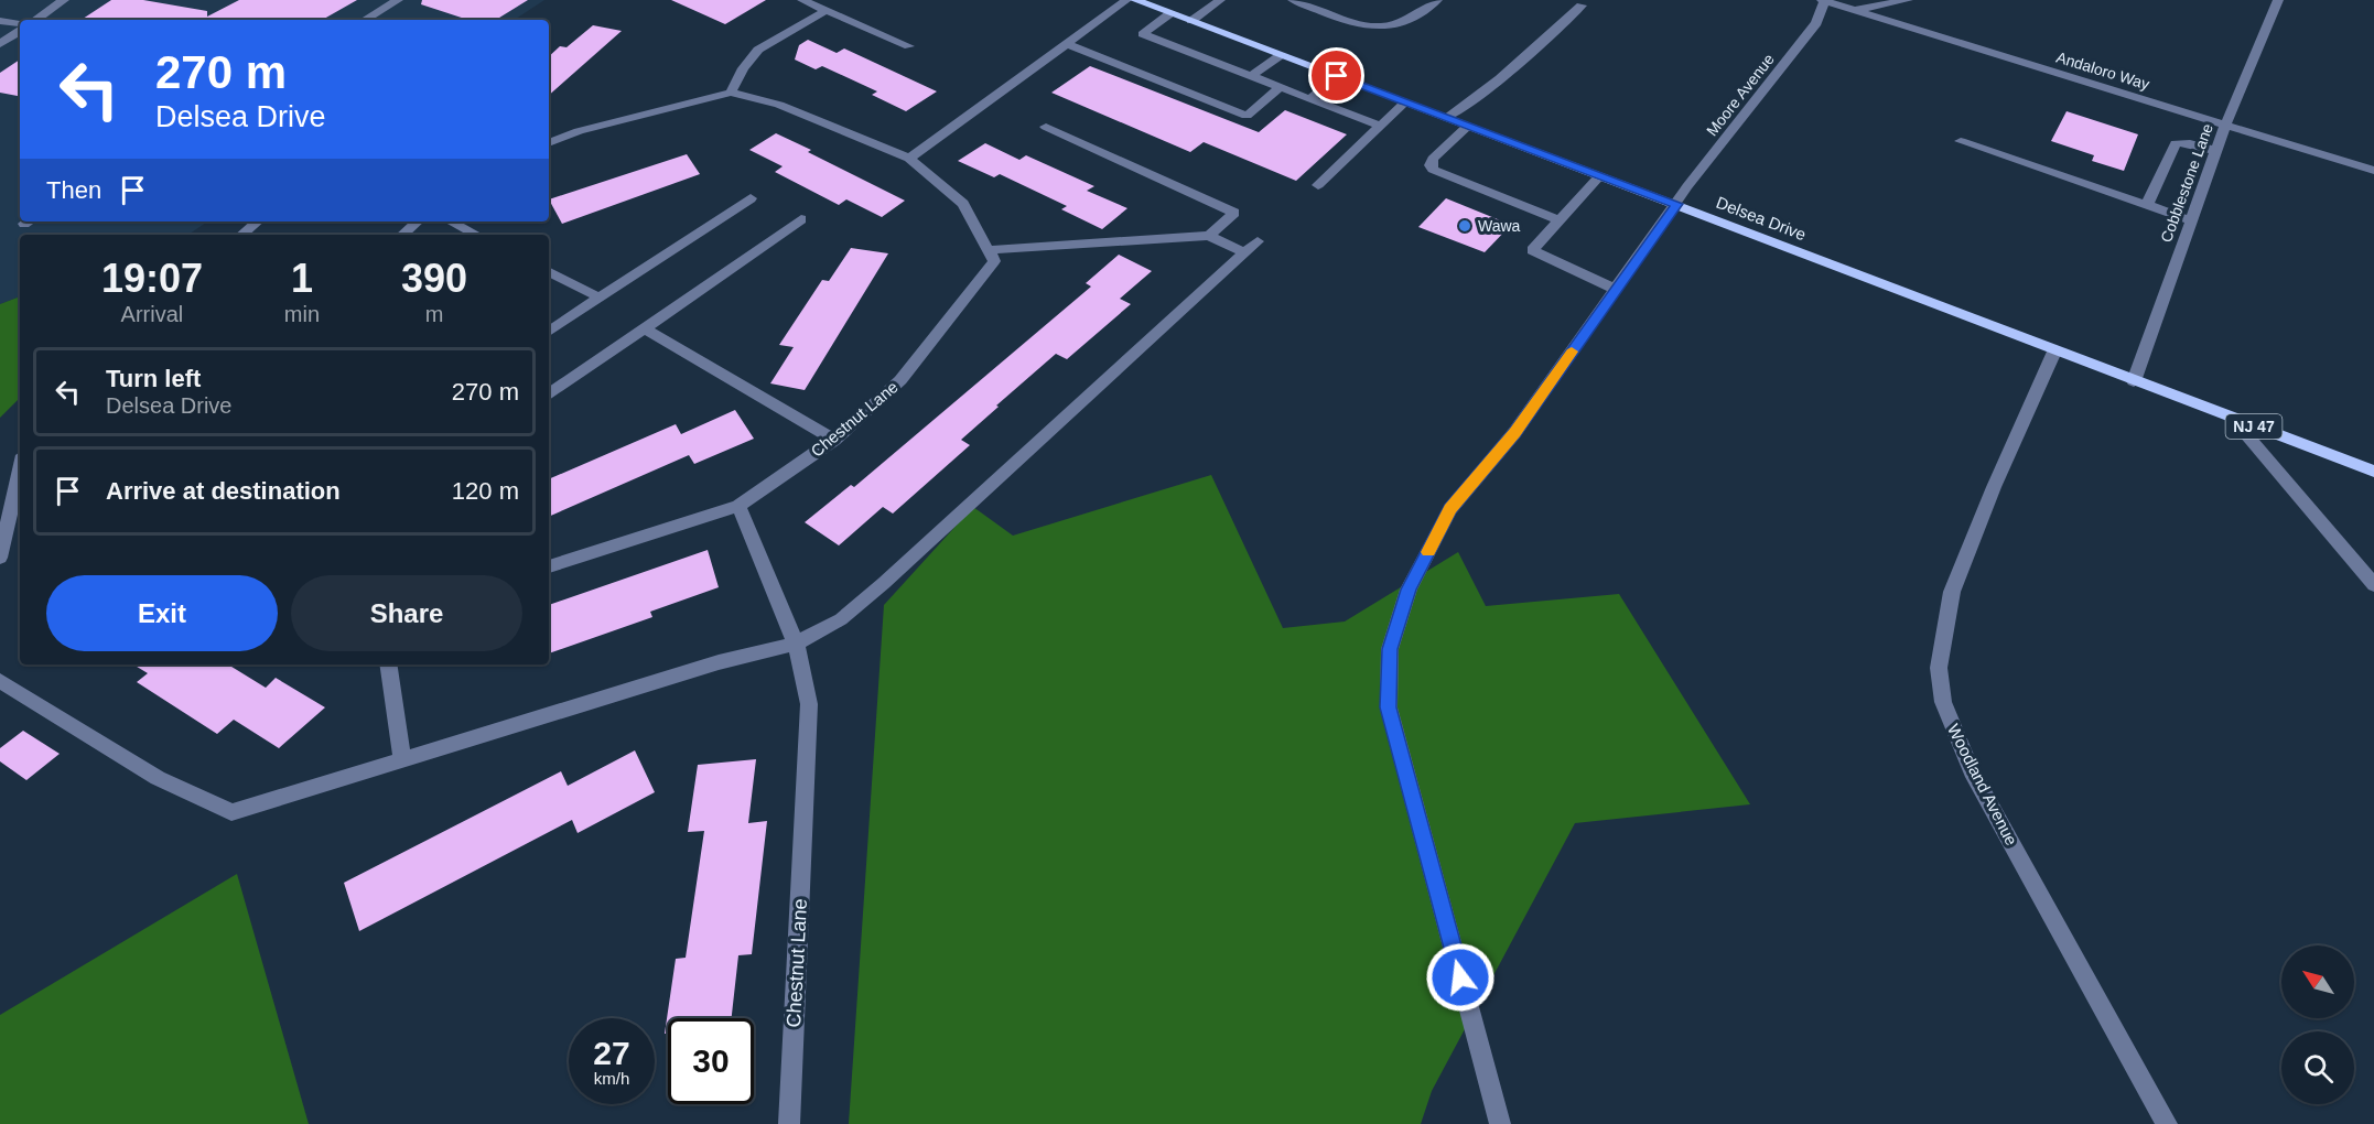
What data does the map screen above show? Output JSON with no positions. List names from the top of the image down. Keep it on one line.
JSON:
{"streets":{"main road":["Delsea Drive","NJ 47"],"street":["Andaloro Way","Moore Avenue","Cobblestone Lane","Chestnut Lane","Woodland Avenue"]},"crossings":[["Andaloro Way","Moore Avenue"],["Andaloro Way","Cobblestone Lane"],["Moore Avenue","Delsea Drive"],["Cobblestone Lane","Delsea Drive"],["Delsea Drive","Woodland Avenue"]],"places":["Wawa"],"north":"top left","page":{"turn":["270 m","Delsea Drive"],"then":"Then","eta":["19:07","Arrival","1","min","390","m"],"list":[{"name":"Turn left","note":"Delsea Drive","value":"270 m"},{"name":"Arrive at destination","value":"120 m"}],"buttons":["Exit","Share"],"speed":"27 km/h","limit":"30"}}
